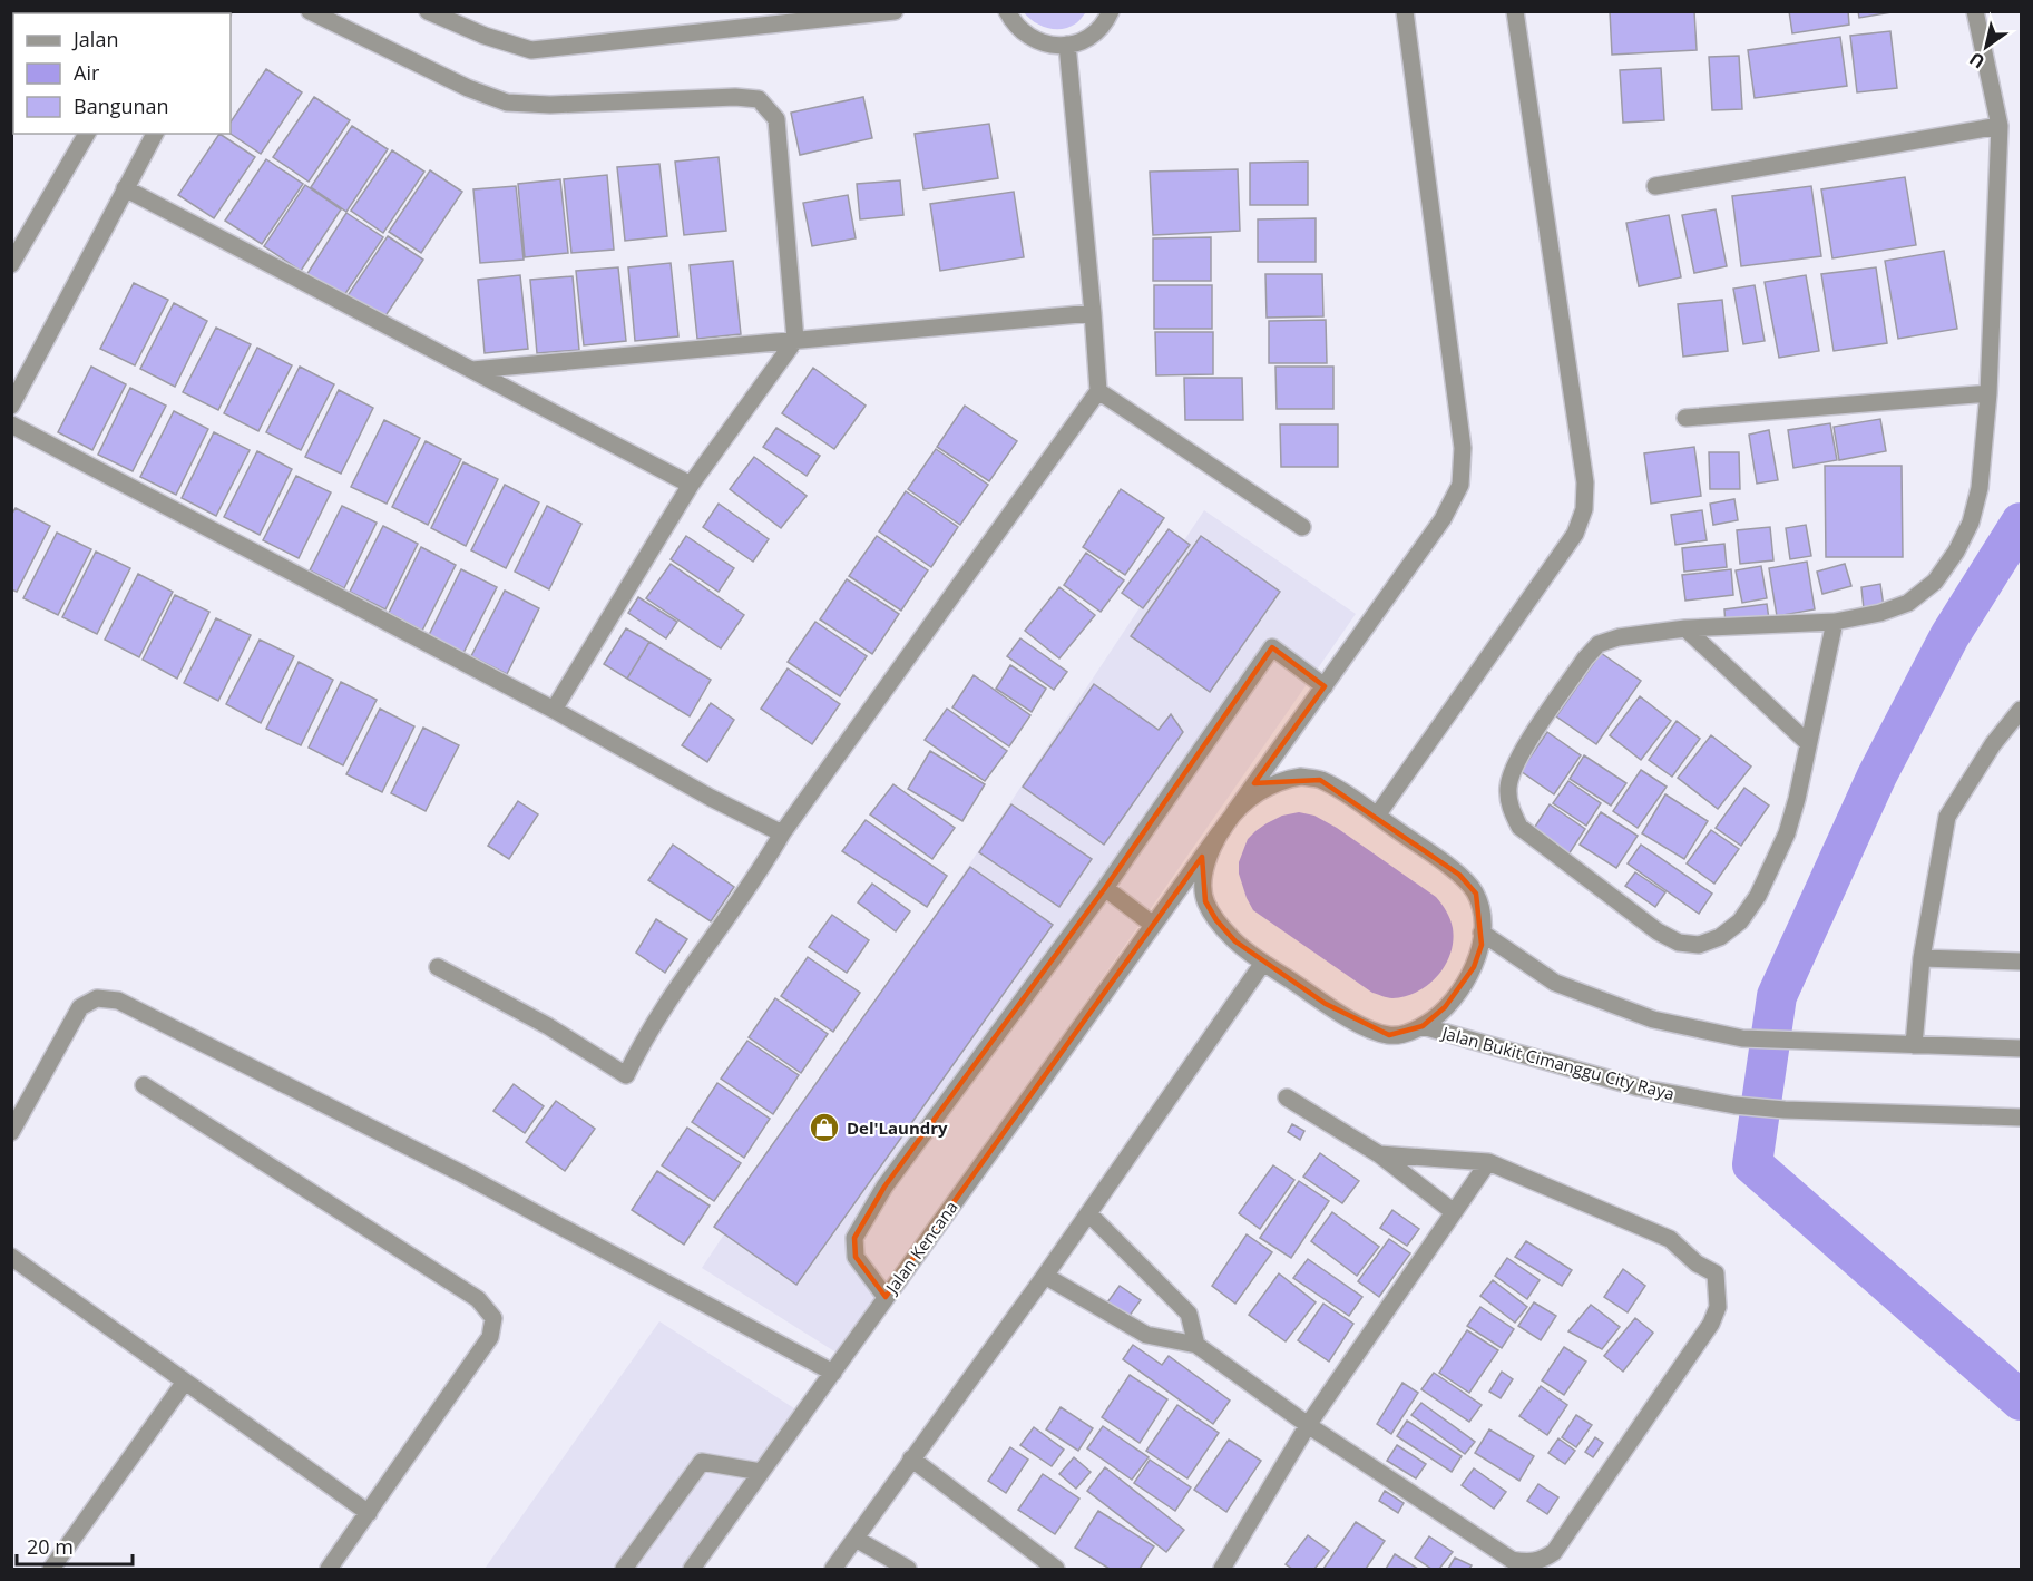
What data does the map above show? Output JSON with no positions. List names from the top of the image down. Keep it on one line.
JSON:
{"streets":{"street":["Jalan Bukit Cimanggu City Raya","Jalan Kencana"]},"places":{"shop":["Del'Laundry"]},"legend":["Jalan","Air","Bangunan"],"scale_bar":"20 m","north":"bottom left"}
